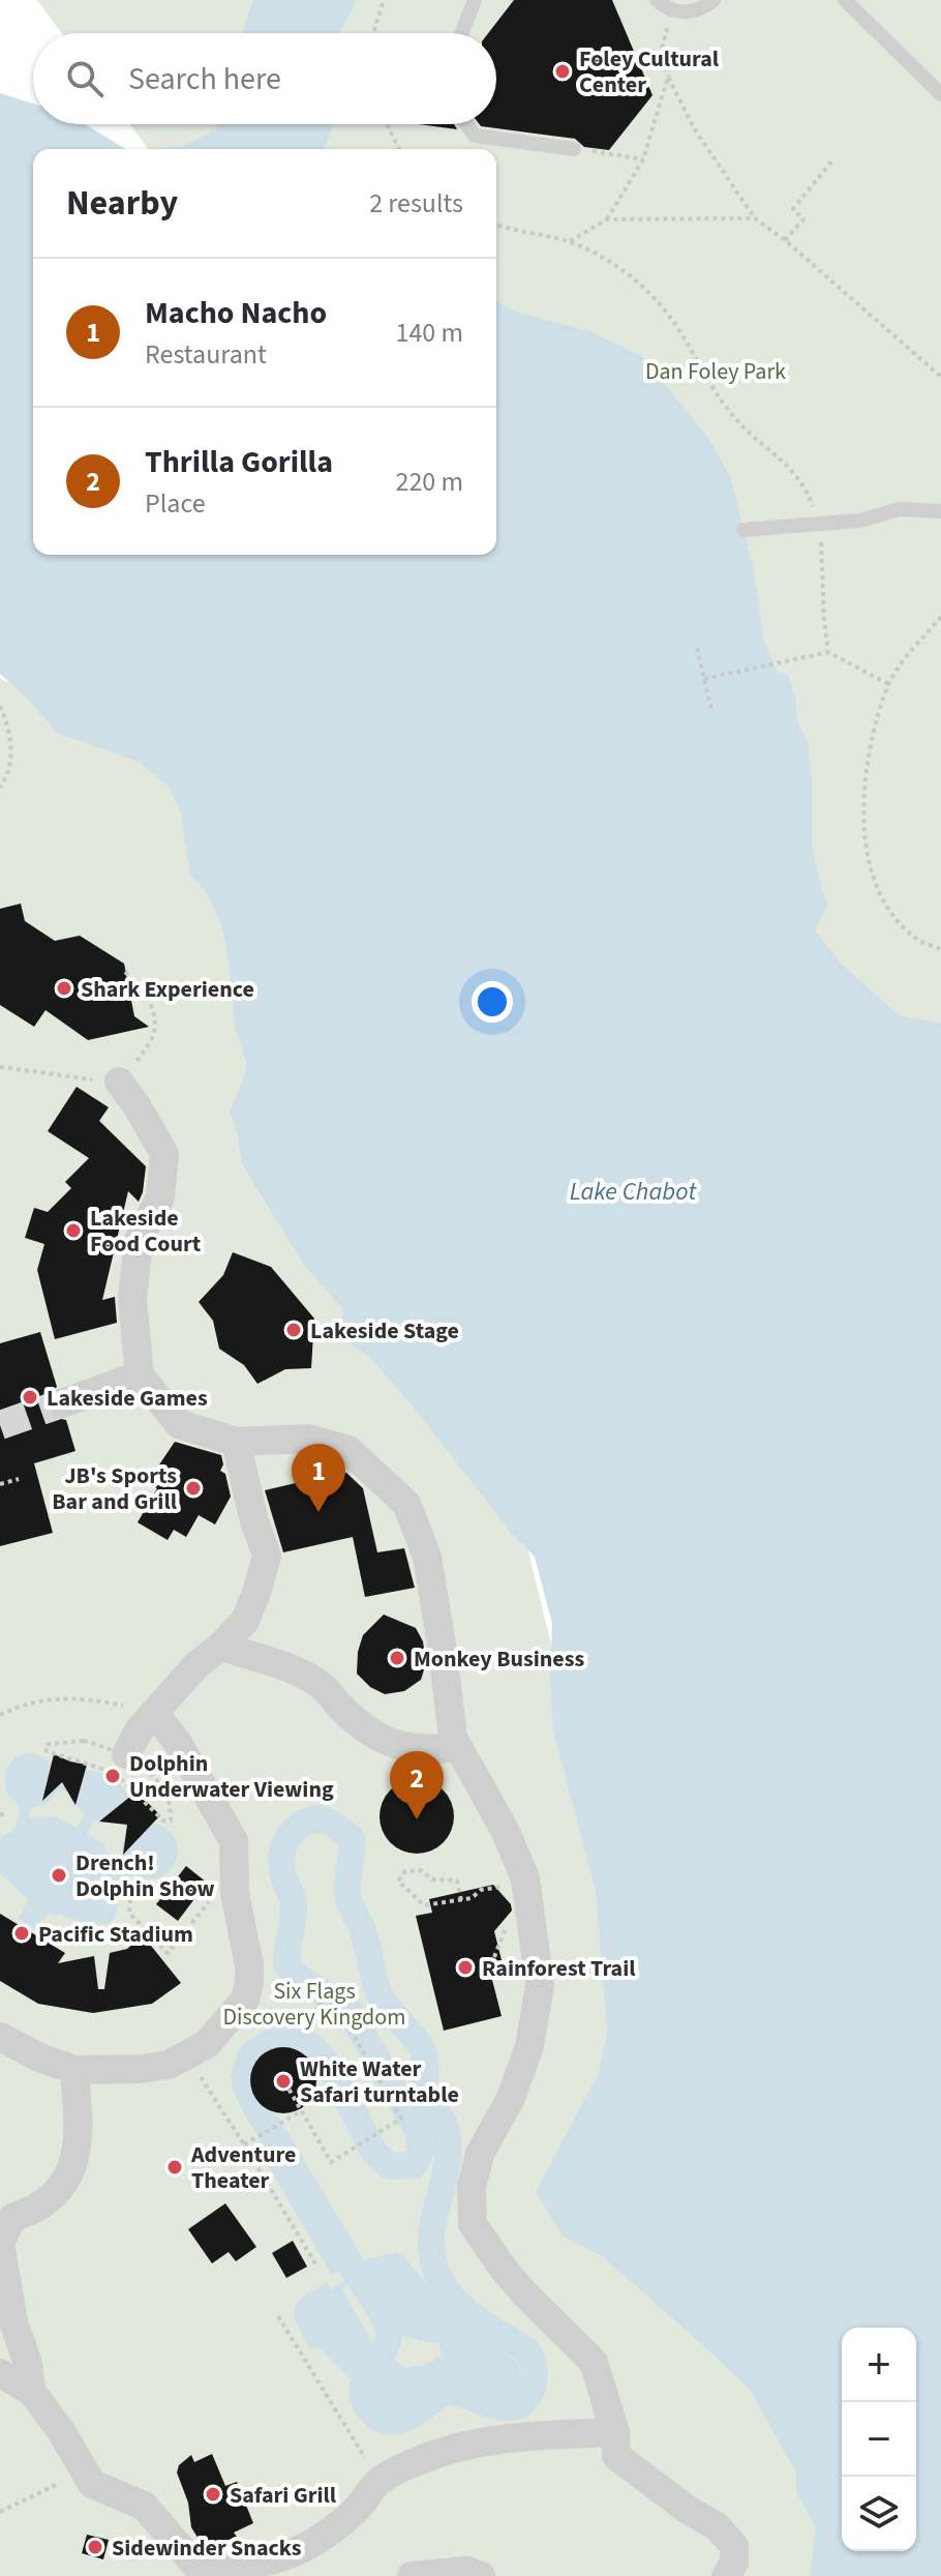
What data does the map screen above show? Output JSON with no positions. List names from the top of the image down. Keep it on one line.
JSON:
{"water":["Lake Chabot"],"parks":["Dan Foley Park","Six Flags Discovery Kingdom"],"places":["Foley Cultural Center","Shark Experience","Lakeside Food Court","Lakeside Stage","Lakeside Games","JB's Sports Bar and Grill","Monkey Business","Dolphin Underwater Viewing","Drench! Dolphin Show","Pacific Stadium","Rainforest Trail","White Water Safari turntable","Adventure Theater","Safari Grill","Sidewinder Snacks"],"page":{"search":"Search here","heading":["Nearby","2 results"],"list":[{"mark":"1","name":"Macho Nacho","note":"Restaurant","value":"140 m"},{"mark":"2","name":"Thrilla Gorilla","note":"Place","value":"220 m"}],"pins":["1","2"],"map_buttons":["+","−"]}}
